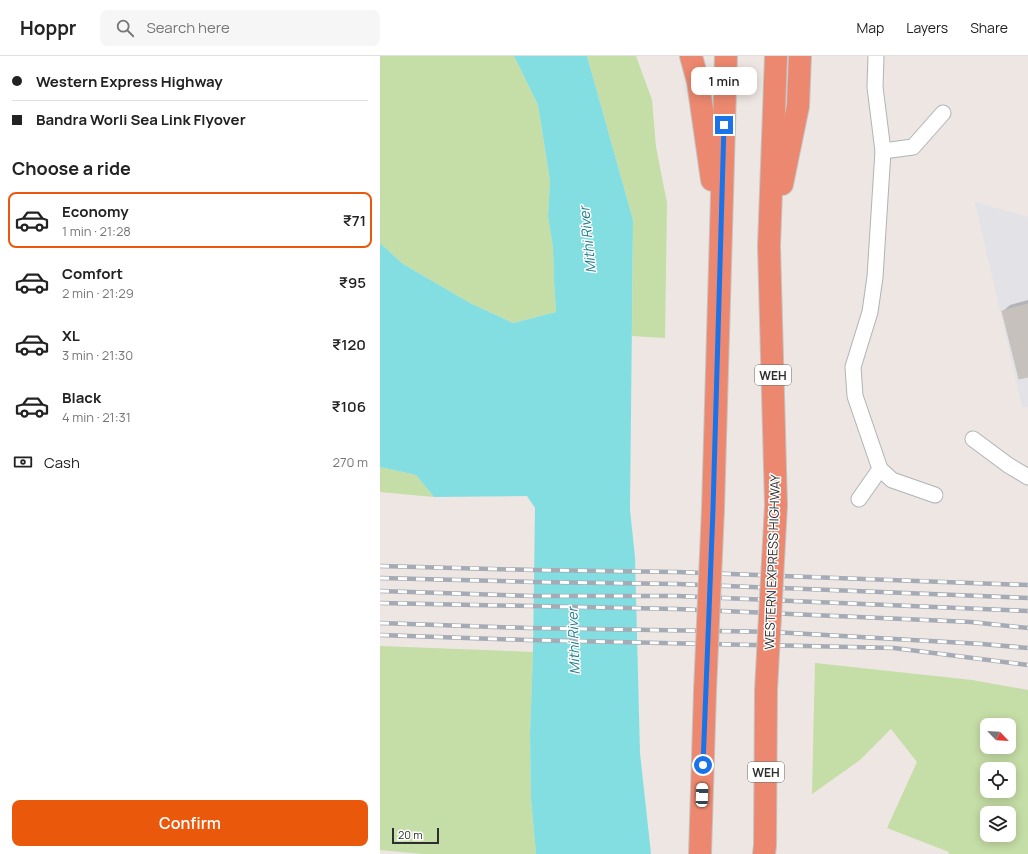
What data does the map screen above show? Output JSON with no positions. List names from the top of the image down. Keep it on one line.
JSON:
{"streets":{"highway":["WEH","WESTERN EXPRESS HIGHWAY"]},"water":["Mithi River"],"scale_bar":"20 m","north":"bottom right","page":{"header":"Hoppr","search":"Search here","nav":["Map","Layers","Share"],"banner":["Western Express Highway","Bandra Worli Sea Link Flyover"],"bubble":"1 min","heading":"Choose a ride","list":[{"name":"Economy","note":"1 min · 21:28","value":"₹71"},{"name":"Comfort","note":"2 min · 21:29","value":"₹95"},{"name":"XL","note":"3 min · 21:30","value":"₹120"},{"name":"Black","note":"4 min · 21:31","value":"₹106"}],"pay":["Cash","270 m"],"buttons":"Confirm","scale":"20 m"}}
